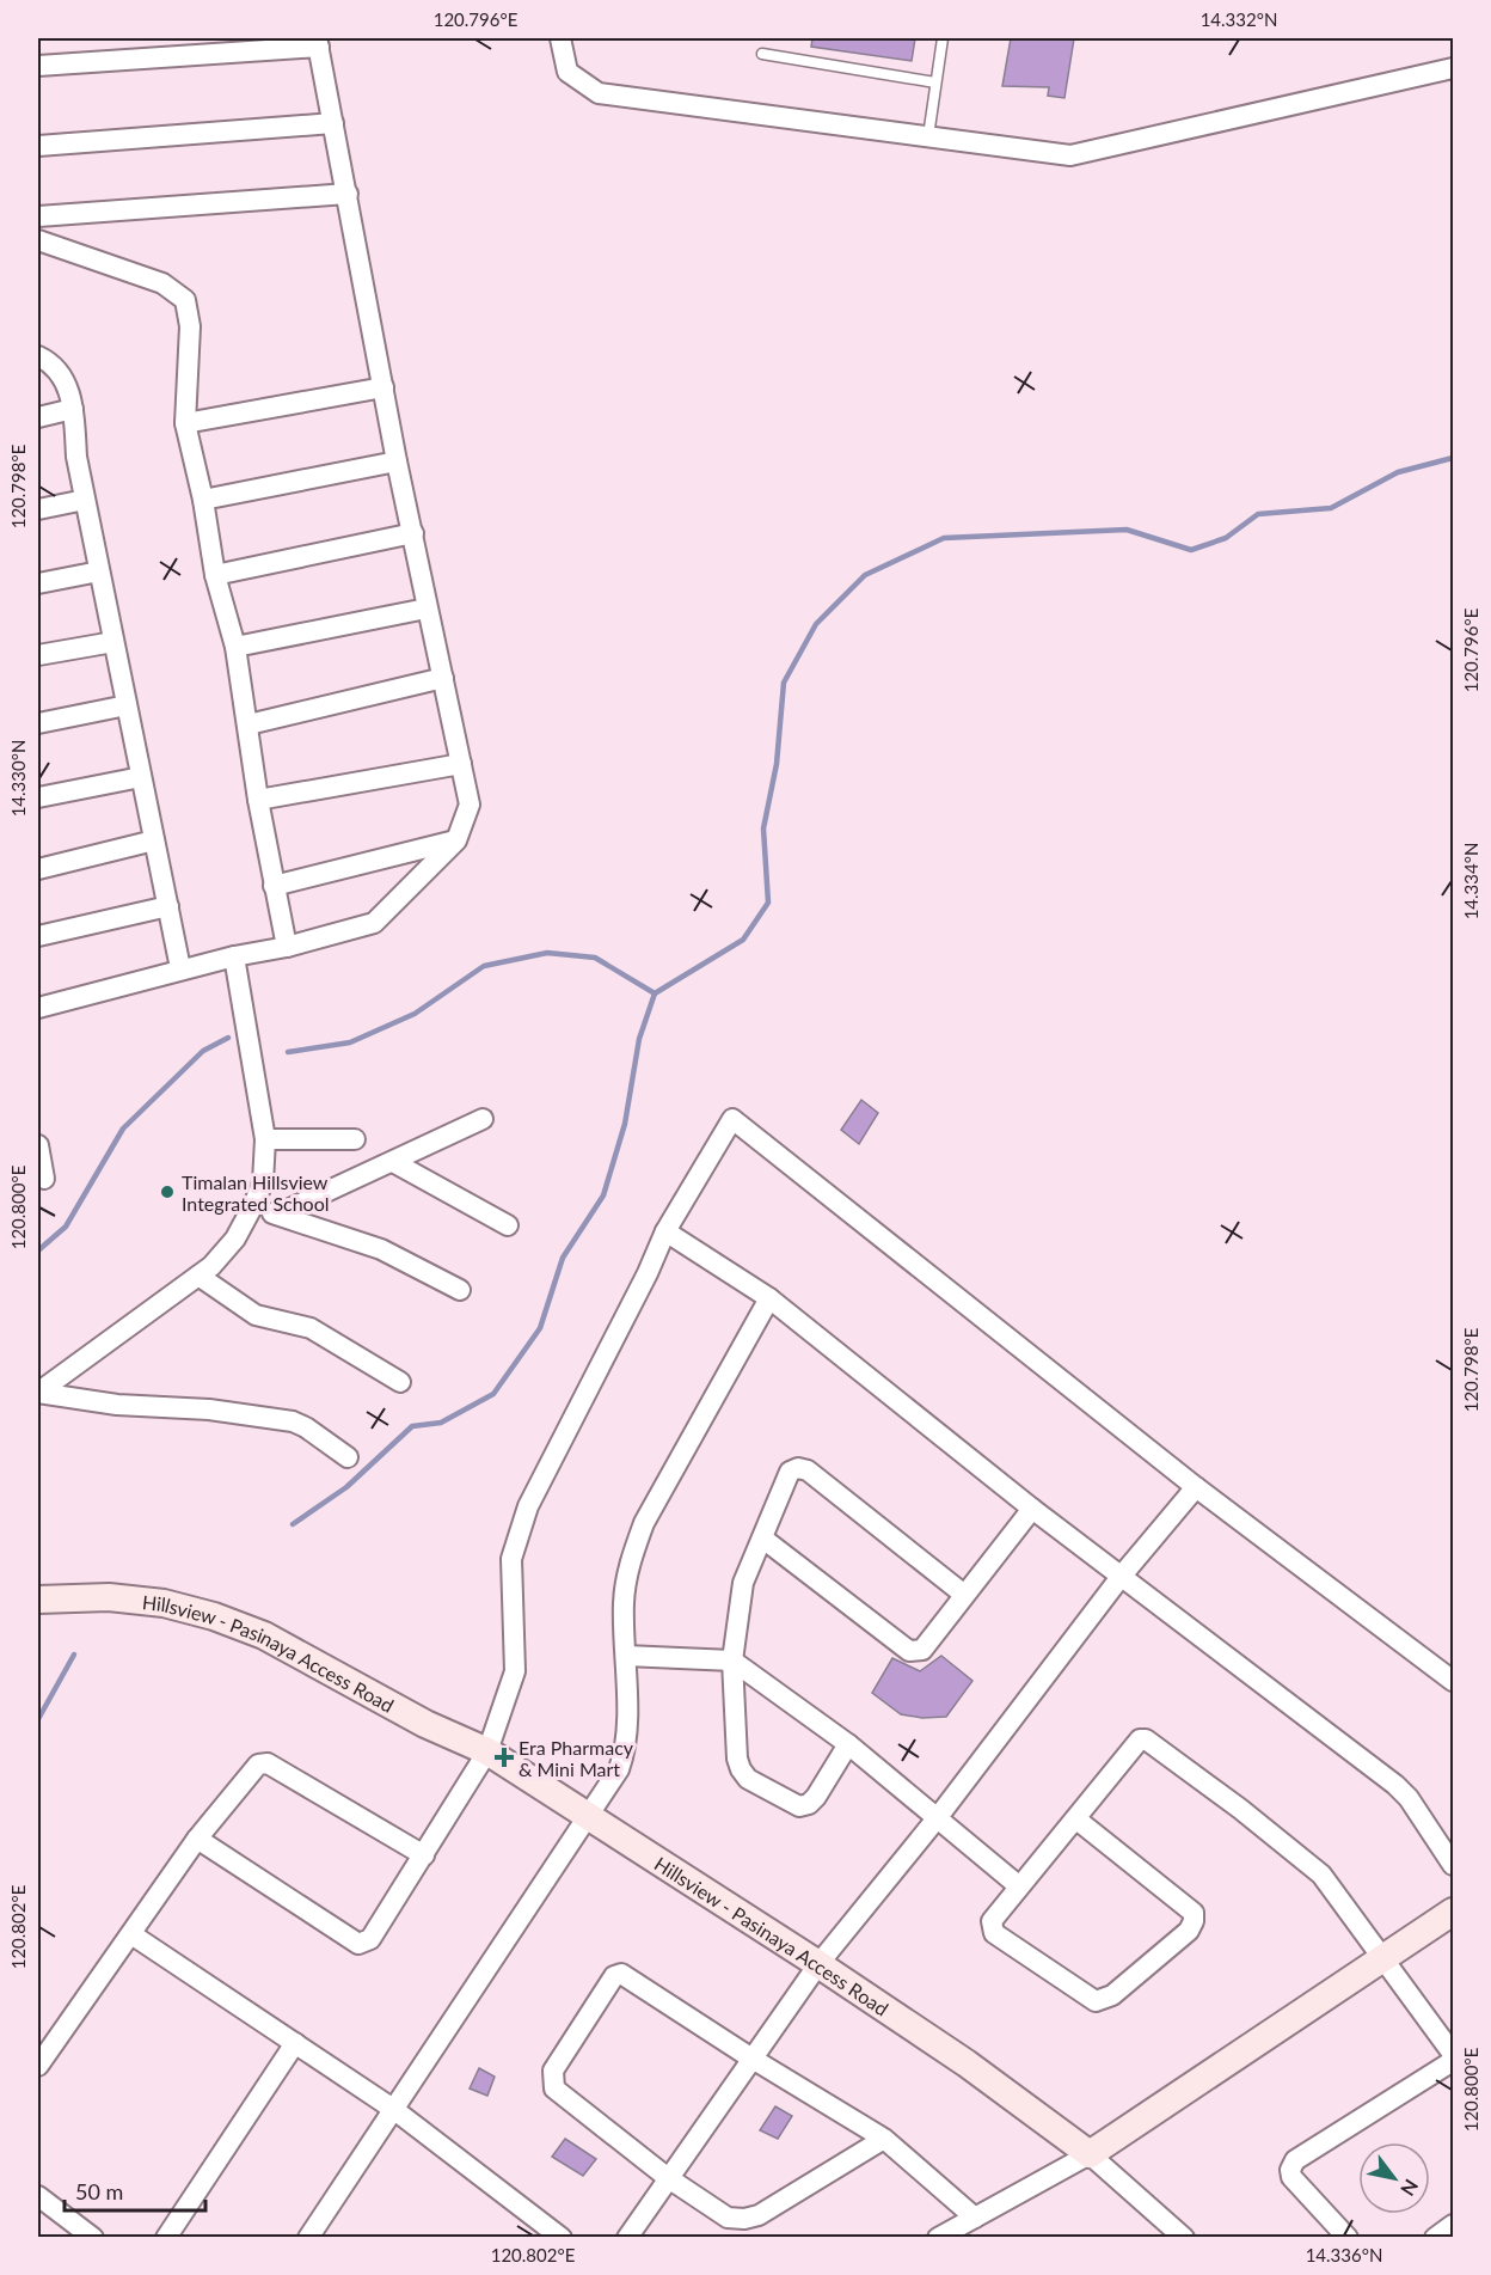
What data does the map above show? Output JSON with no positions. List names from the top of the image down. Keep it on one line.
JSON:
{"streets":{"street":["Hillsview - Pasinaya Access Road"]},"places":{"other":["Timalan Hillsview Integrated School"],"health":["Era Pharmacy & Mini Mart"]},"scale_bar":"50 m","north":"bottom right","coordinates":["120.796°E","14.332°N","120.798°E","14.330°N","14.334°N","120.800°E","120.802°E","14.336°N"]}
